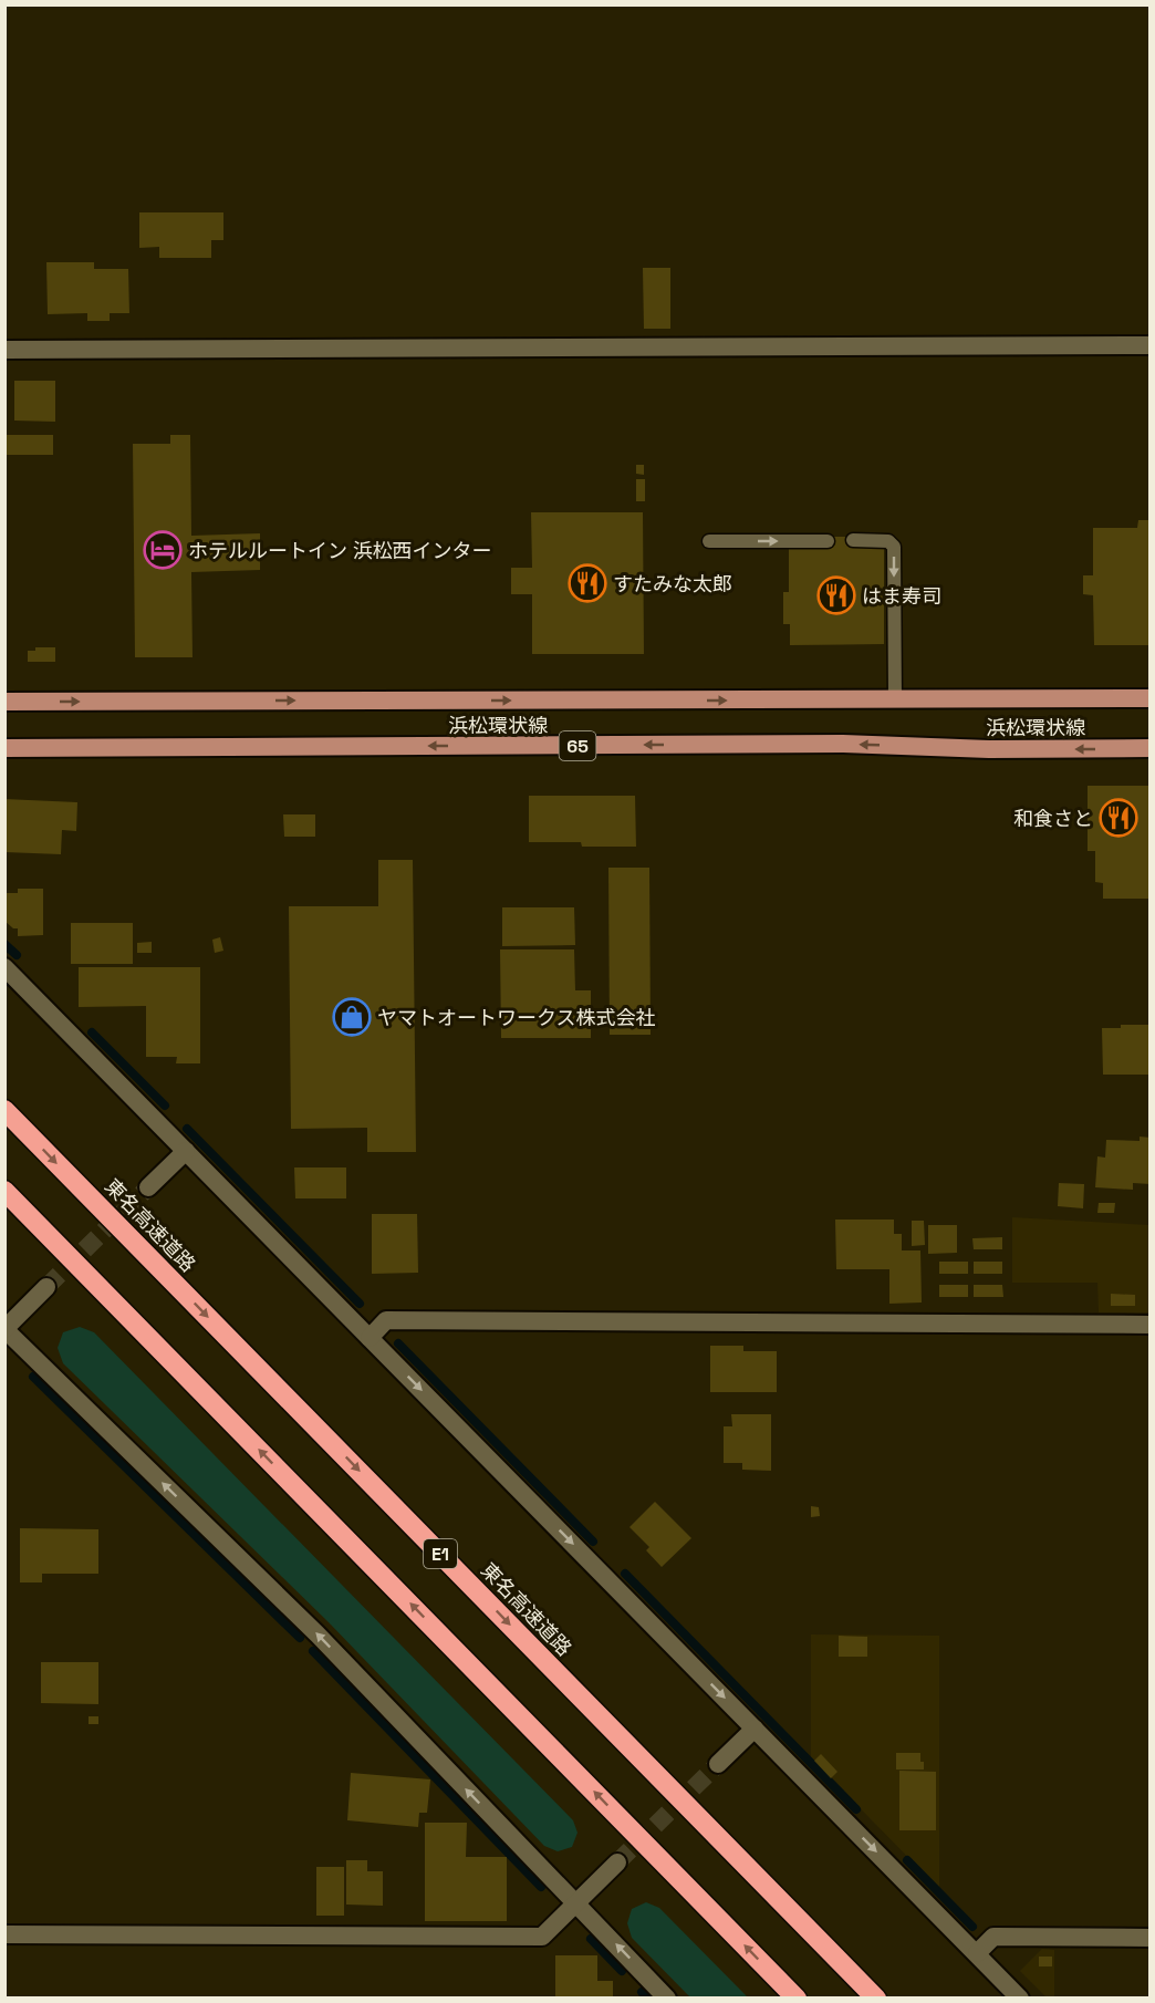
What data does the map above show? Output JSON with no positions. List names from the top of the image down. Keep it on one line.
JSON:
{"streets":{"highway":["東名高速道路","E1"],"main road":["浜松環状線","65"]},"places":{"hotel":["ホテルルートイン 浜松西インター"],"restaurant":["すたみな太郎","はま寿司","和食さと"],"shop":["ヤマトオートワークス株式会社"]}}
